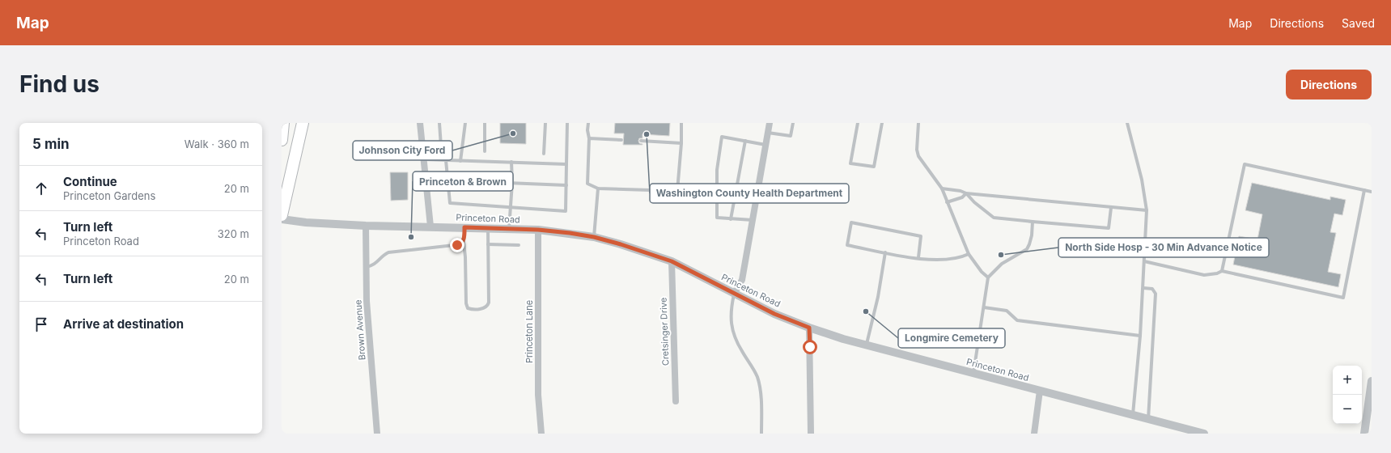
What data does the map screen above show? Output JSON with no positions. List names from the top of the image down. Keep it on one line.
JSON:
{"streets":{"street":["Princeton Road","Brown Avenue","Princeton Lane","Cretsinger Drive"]},"crossings":[["Princeton Road","Brown Avenue"],["Princeton Road","Princeton Lane"],["Princeton Road","Cretsinger Drive"]],"places":["Johnson City Ford","Washington County Health Department","Princeton & Brown","North Side Hosp - 30 Min Advance Notice","Longmire Cemetery"],"page":{"header":"Map","nav":["Map","Directions","Saved"],"buttons":"Directions","title":"Find us","heading":["5 min","Walk · 360 m"],"list":[["Continue","Princeton Gardens","20 m"],["Turn left","Princeton Road","320 m"],["Turn left","20 m"],"Arrive at destination"],"map_buttons":["+","−"]}}
